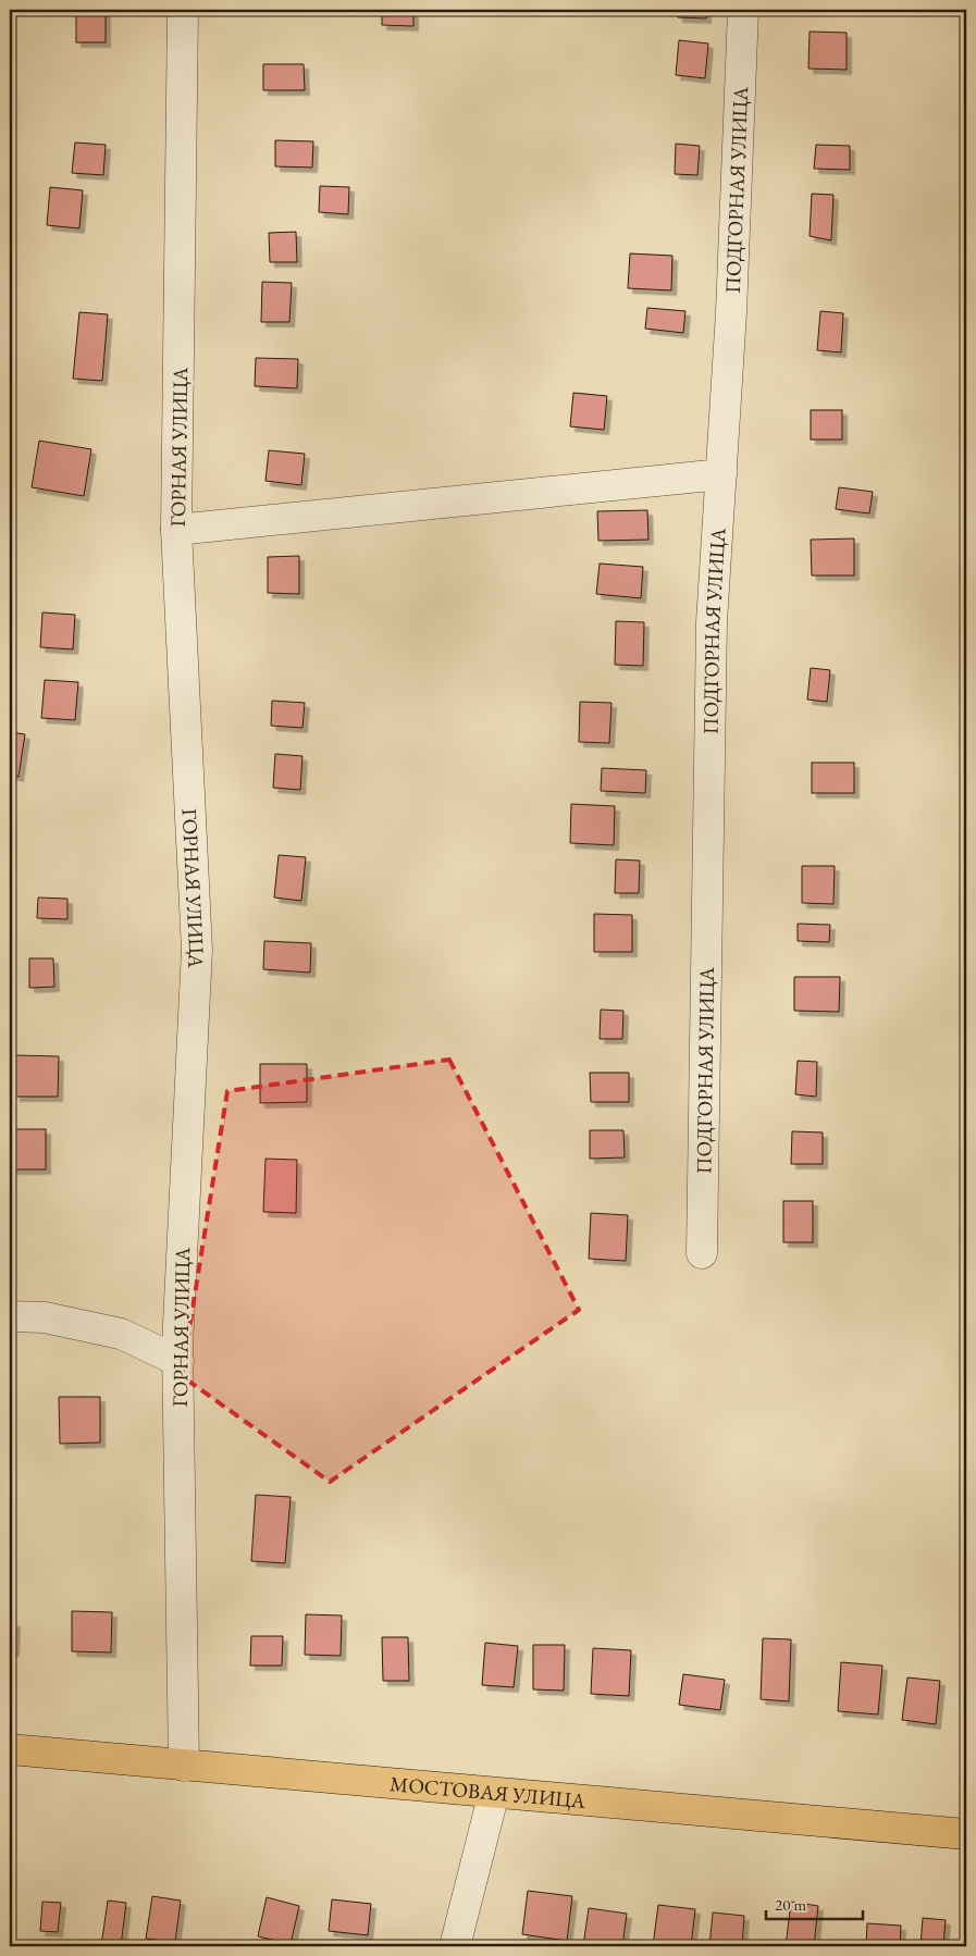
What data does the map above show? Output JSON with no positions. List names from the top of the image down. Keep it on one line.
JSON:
{"streets":{"main road":["МОСТОВАЯ УЛИЦА"],"street":["ПОДГОРНАЯ УЛИЦА","ГОРНАЯ УЛИЦА"]},"crossings":[["ГОРНАЯ УЛИЦА","МОСТОВАЯ УЛИЦА"]],"scale_bar":"20 m"}
